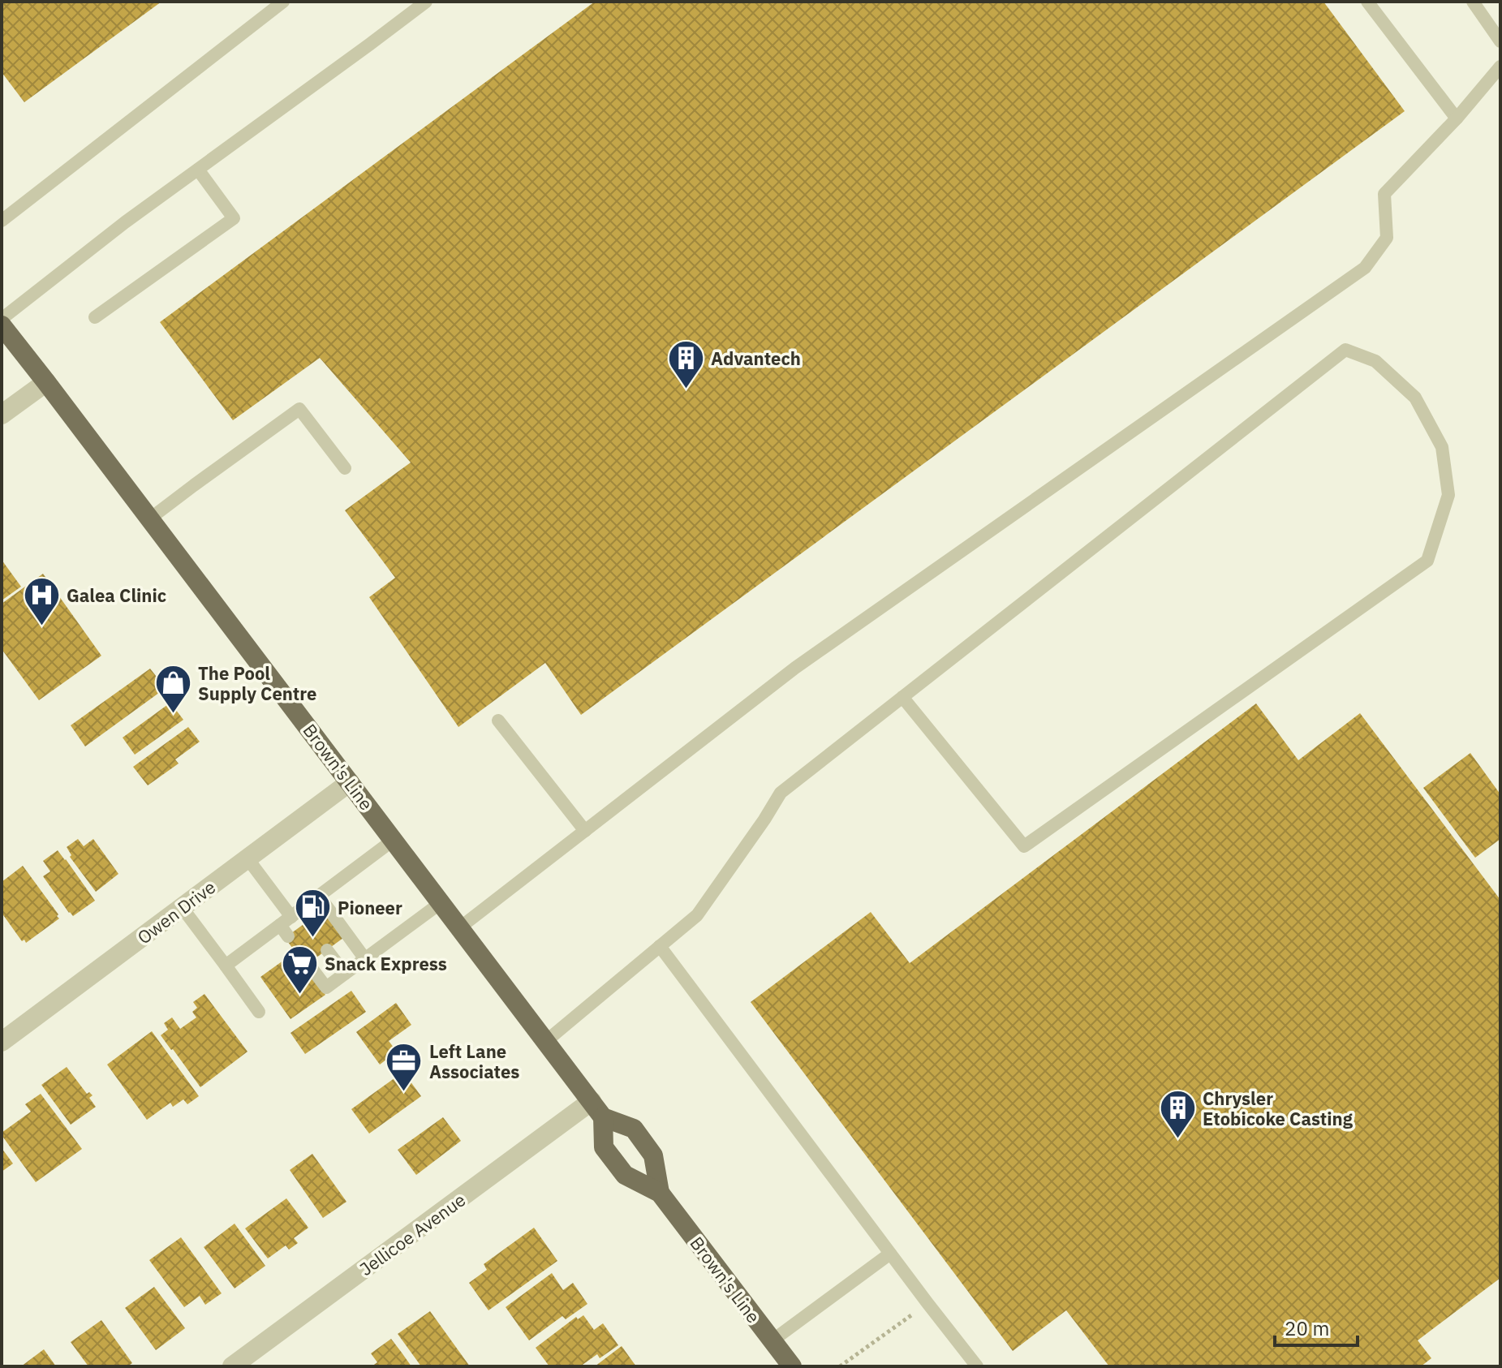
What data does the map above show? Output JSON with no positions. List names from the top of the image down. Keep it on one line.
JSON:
{"streets":{"main road":["Brown's Line"],"street":["Owen Drive","Jellicoe Avenue"]},"crossings":[["Brown's Line","Owen Drive"],["Brown's Line","Jellicoe Avenue"]],"places":{"building":["Advantech","Chrysler Etobicoke Casting"],"hospital":["Galea Clinic"],"shop":["The Pool Supply Centre"],"fuel station":["Pioneer"],"supermarket":["Snack Express"],"office":["Left Lane Associates"]},"scale_bar":"20 m"}
